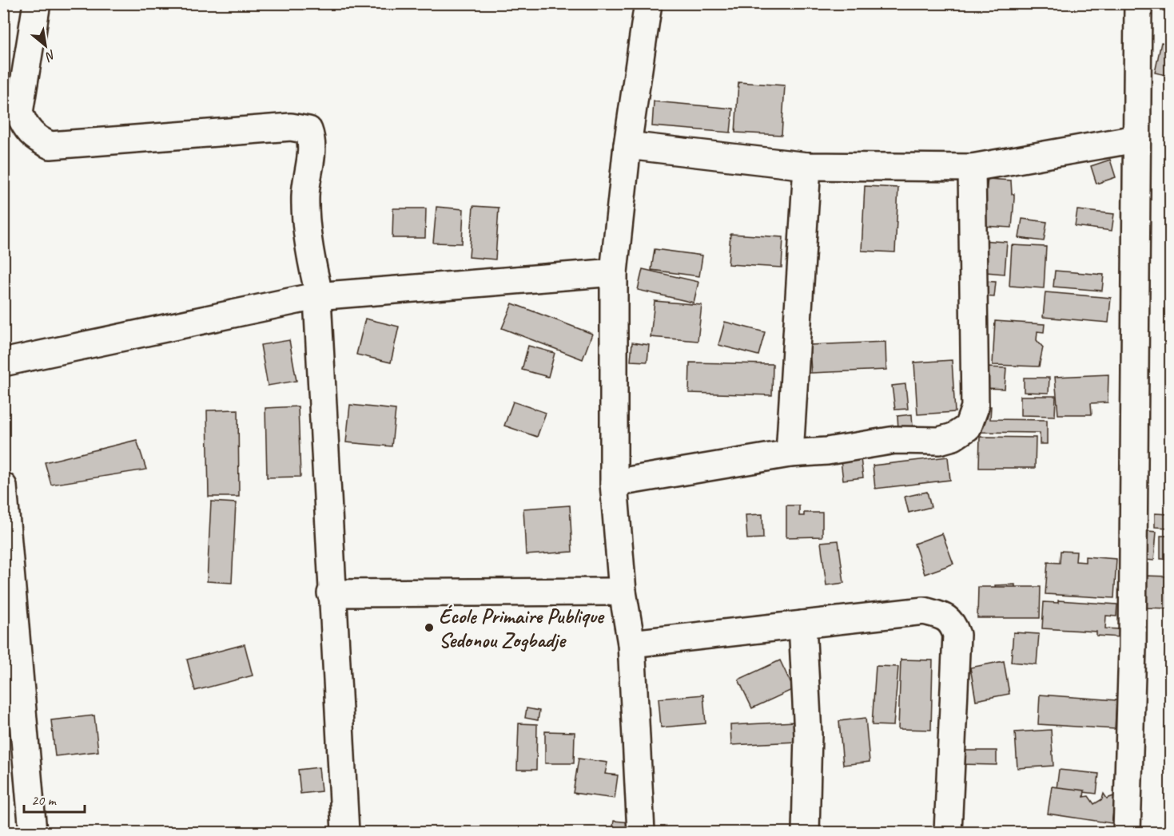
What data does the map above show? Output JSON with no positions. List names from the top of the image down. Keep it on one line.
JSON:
{"places":["École Primaire Publique Sedonou Zogbadje"],"scale_bar":"20 m","north":"bottom right"}
